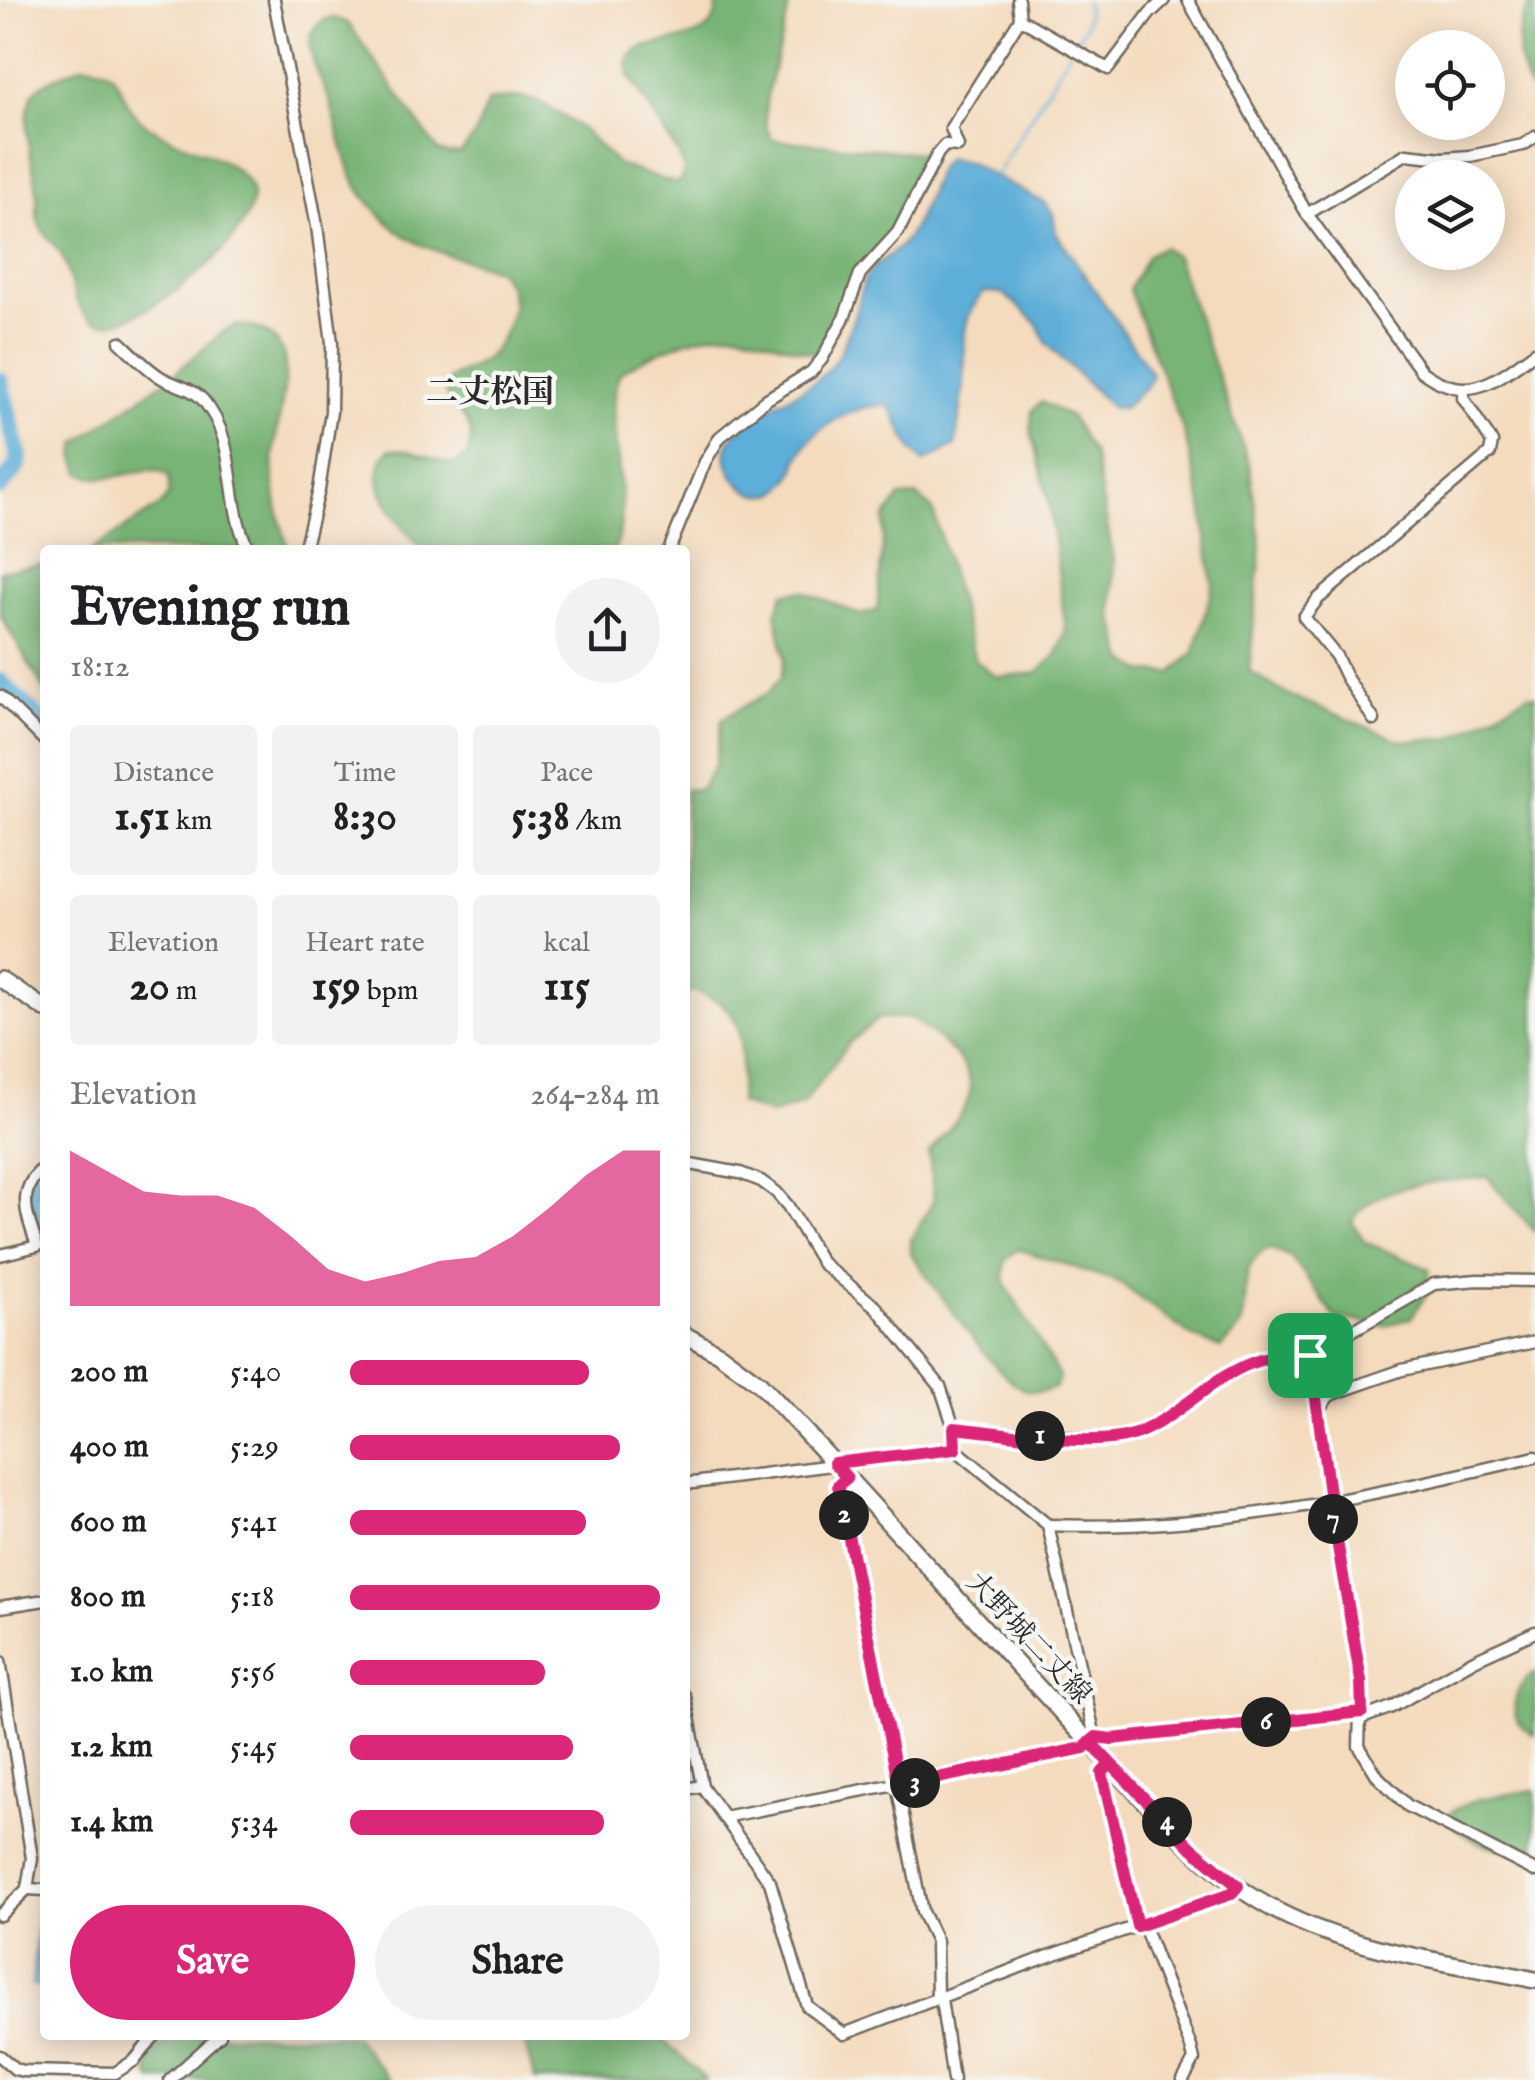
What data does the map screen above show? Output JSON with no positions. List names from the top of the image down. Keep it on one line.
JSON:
{"streets":{"main road":["大野城二丈線"]},"districts":["二丈松国"],"page":{"heading":["Evening run","18:12"],"stats":[["Distance","1.51 km"],["Time","8:30"],["Pace","5:38 /km"],["Elevation","20 m"],["Heart rate","159 bpm"],["kcal","115"]],"chart":["Elevation","264–284 m"],"list":[{"name":"200 m","note":"5:40"},{"name":"400 m","note":"5:29"},{"name":"600 m","note":"5:41"},{"name":"800 m","note":"5:18"},{"name":"1.0 km","note":"5:56"},{"name":"1.2 km","note":"5:45"},{"name":"1.4 km","note":"5:34"}],"pins":["1","2","7","6","3","4"],"buttons":["Save","Share"]}}
